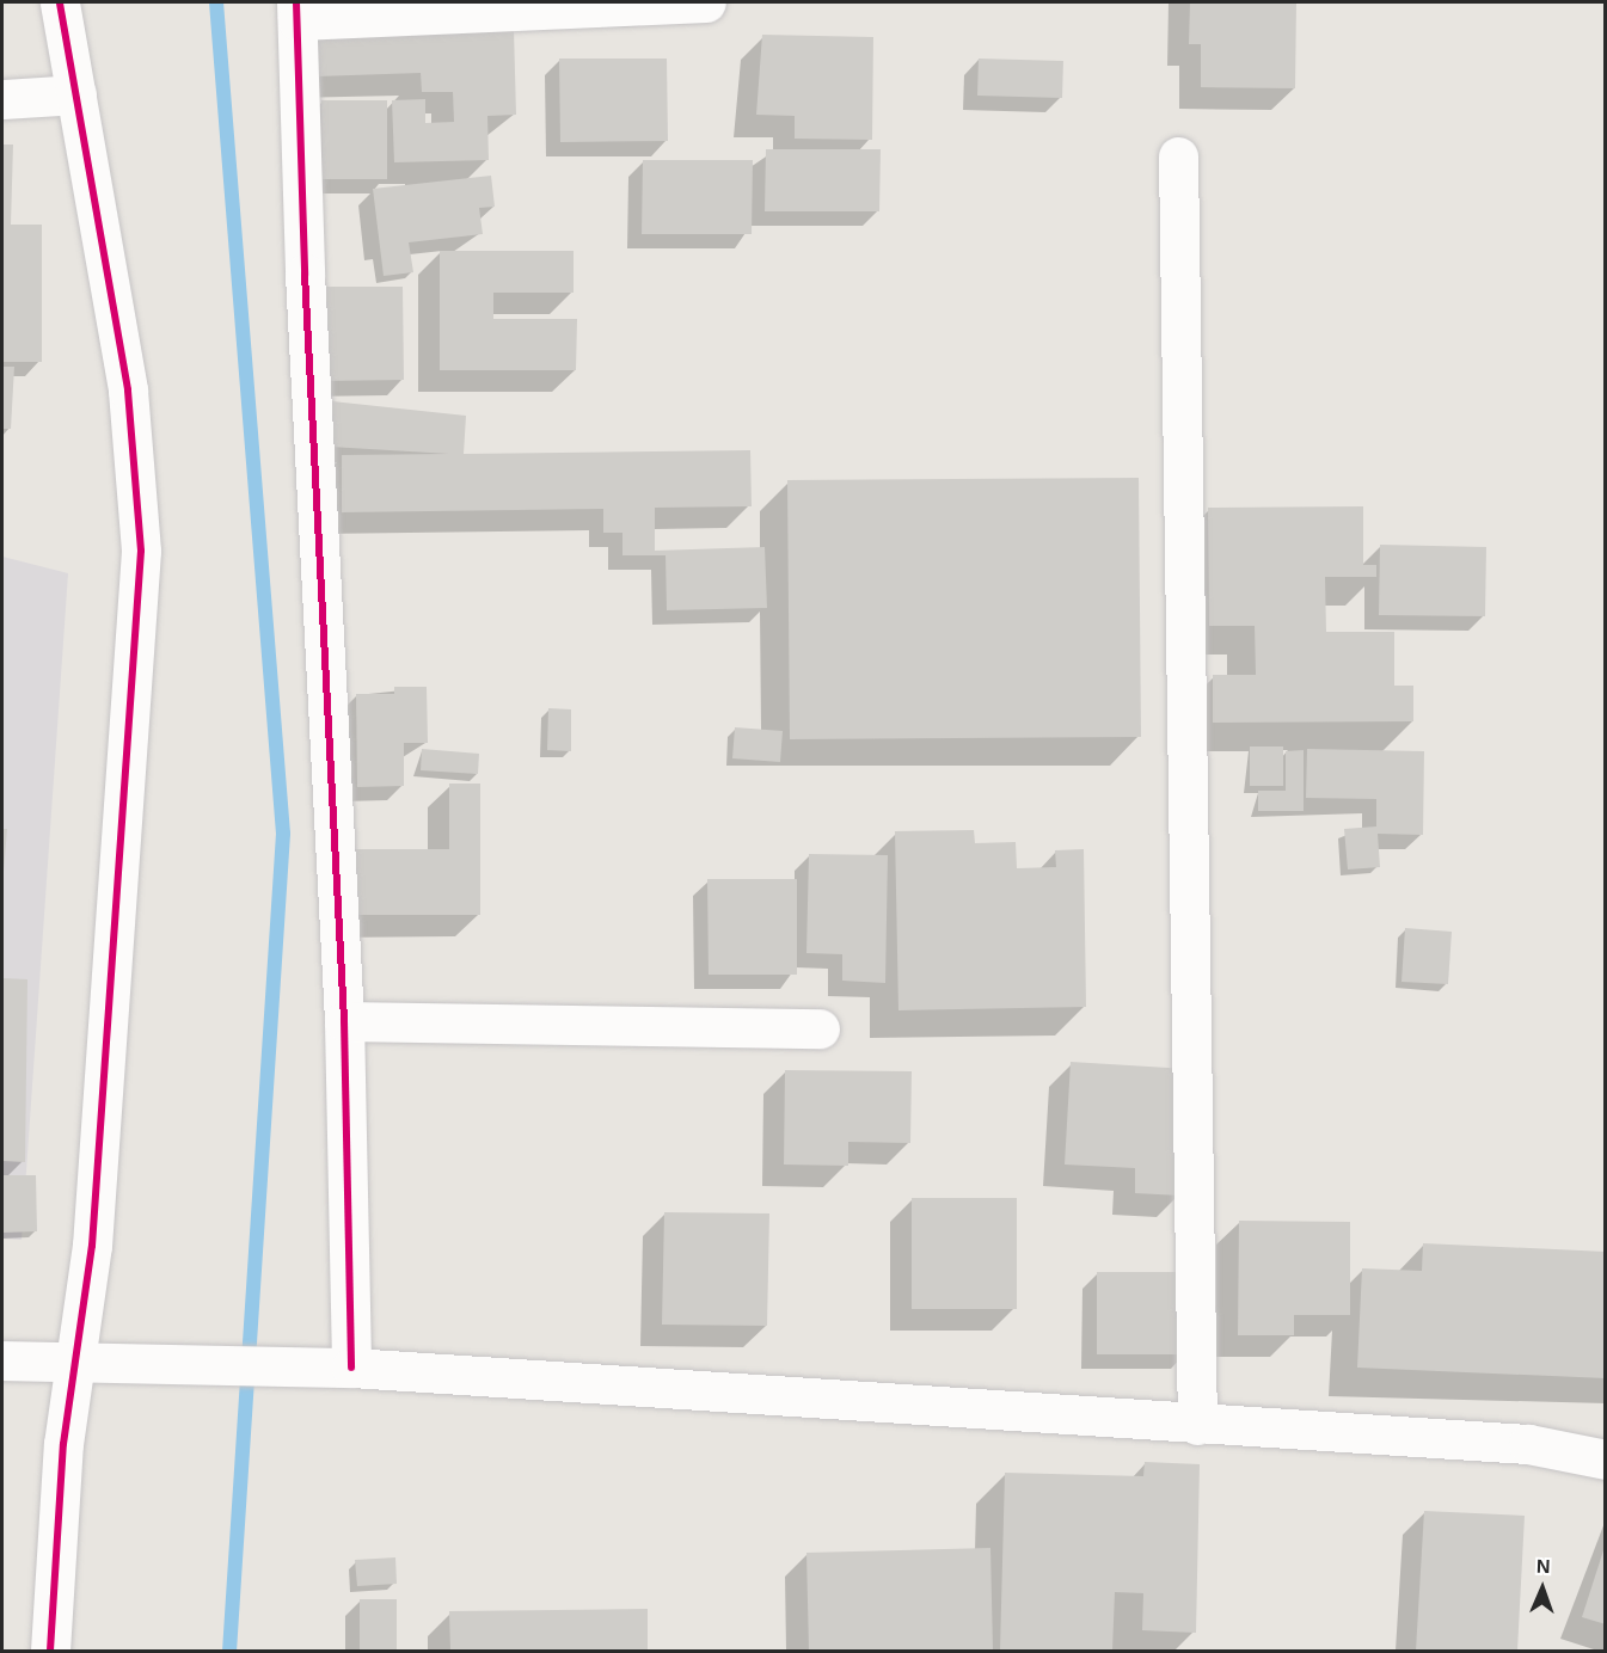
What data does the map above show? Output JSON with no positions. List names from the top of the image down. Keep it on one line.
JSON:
{"north":"top"}
